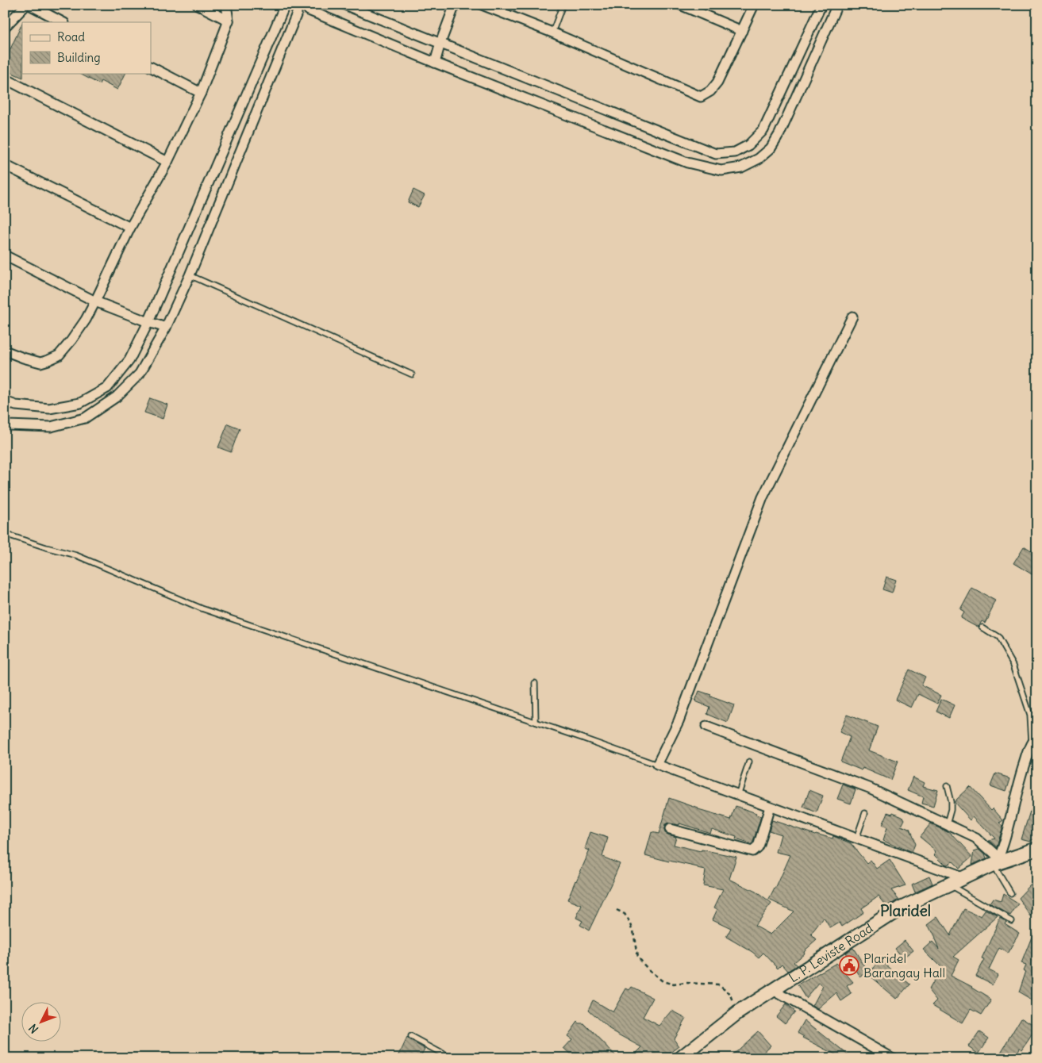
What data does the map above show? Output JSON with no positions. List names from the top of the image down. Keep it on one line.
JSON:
{"streets":{"main road":["L. P. Leviste Road"]},"districts":["Plaridel"],"places":{"public building":["Plaridel Barangay Hall"]},"legend":["Road","Building"],"north":"bottom left"}
